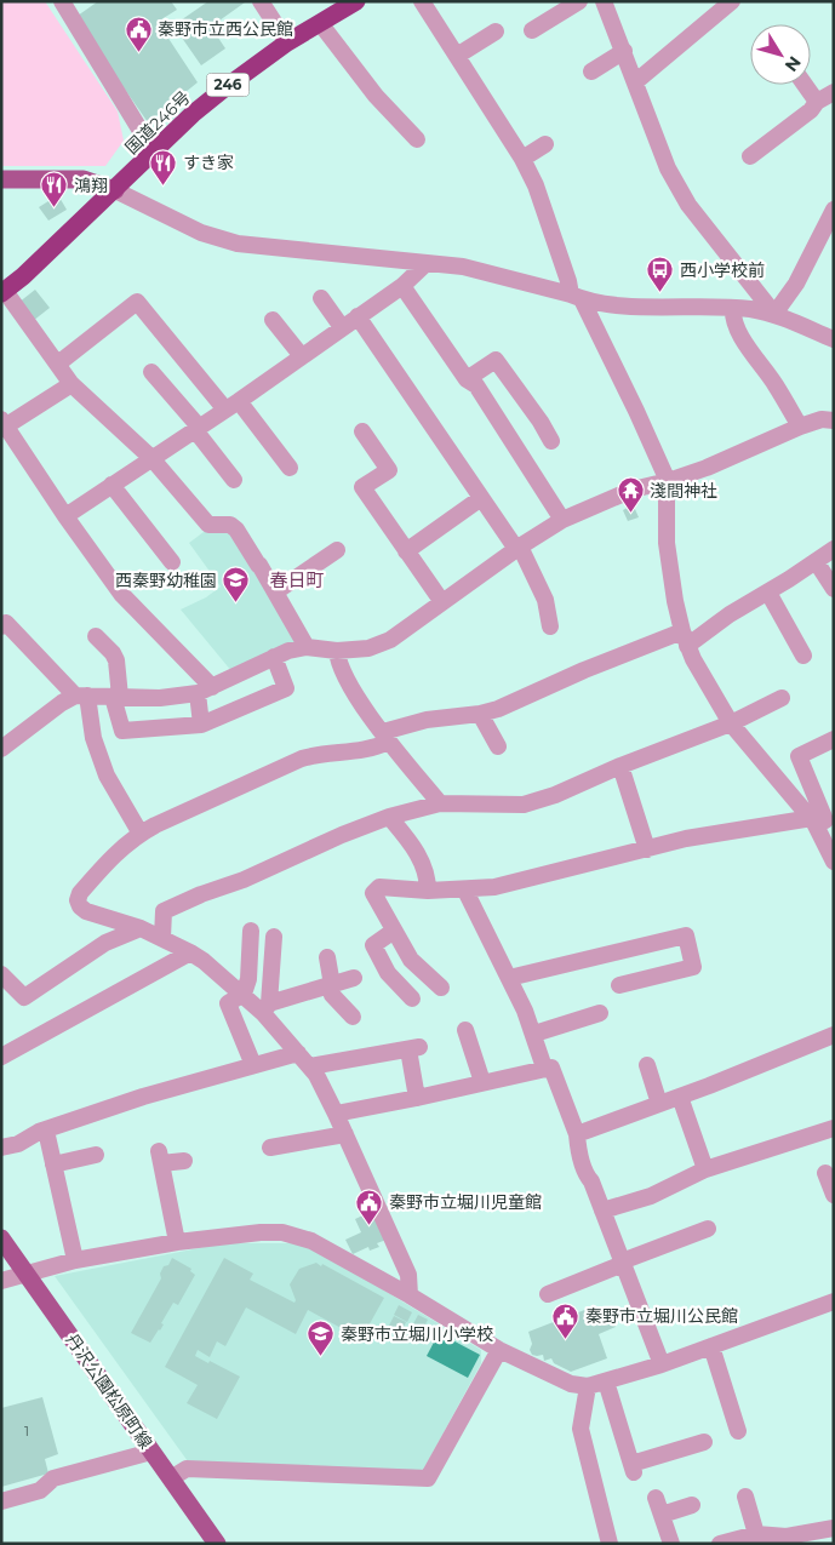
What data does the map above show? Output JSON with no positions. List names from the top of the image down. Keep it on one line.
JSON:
{"streets":{"highway":["246","国道246号"],"main road":["丹沢公園松原町線"]},"districts":["春日町"],"places":{"public building":["秦野市立西公民館","秦野市立堀川児童館","秦野市立堀川公民館"],"restaurant":["すき家","鴻翔"],"bus stop":["西小学校前"],"temple":["淺間神社"],"school or university":["西秦野幼稚園","秦野市立堀川小学校"]},"house_numbers":["1"],"north":"bottom right"}
